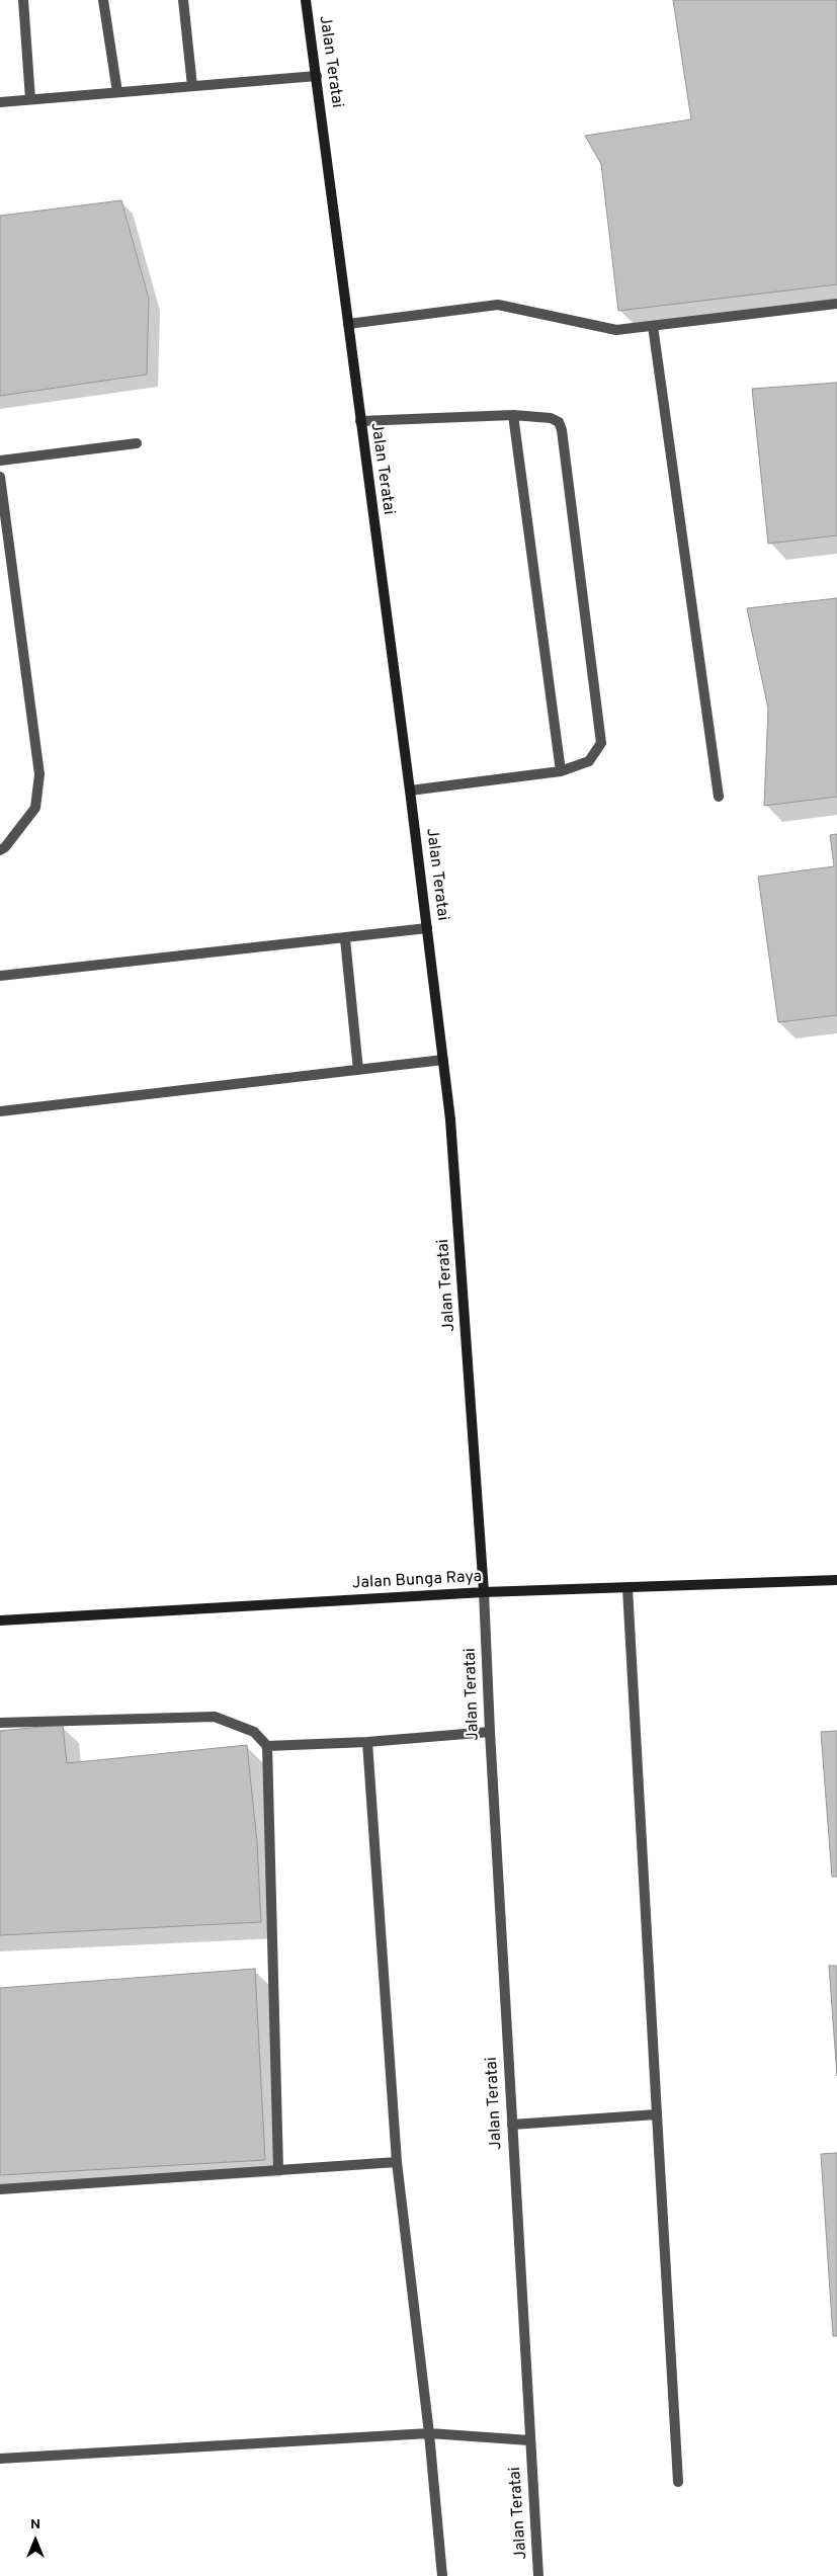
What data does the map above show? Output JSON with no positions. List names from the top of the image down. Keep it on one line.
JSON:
{"streets":{"street":["Jalan Teratai","Jalan Bunga Raya"]},"crossings":[["Jalan Teratai","Jalan Bunga Raya"]],"north":"top"}
